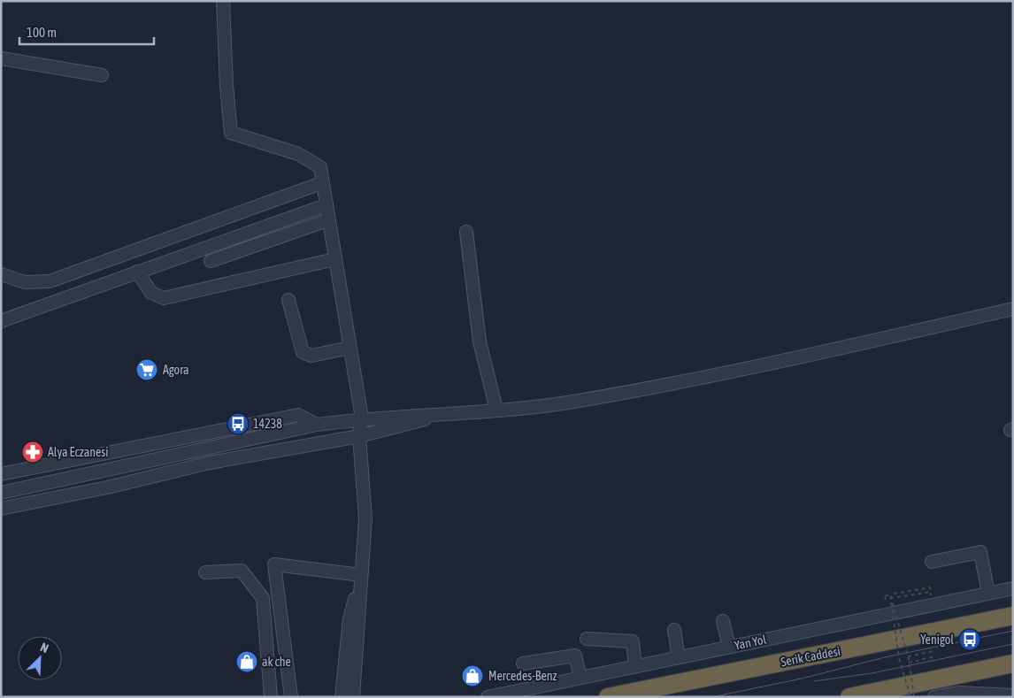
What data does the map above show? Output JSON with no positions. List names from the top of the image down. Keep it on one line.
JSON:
{"streets":{"highway":["Serik Caddesi"],"street":["Yan Yol"]},"places":{"supermarket":["Agora"],"bus stop":["14238","Yenigol"],"pharmacy":["Alya Eczanesi"],"shop":["ak che","Mercedes-Benz"]},"scale_bar":"100 m","north":"top right"}
